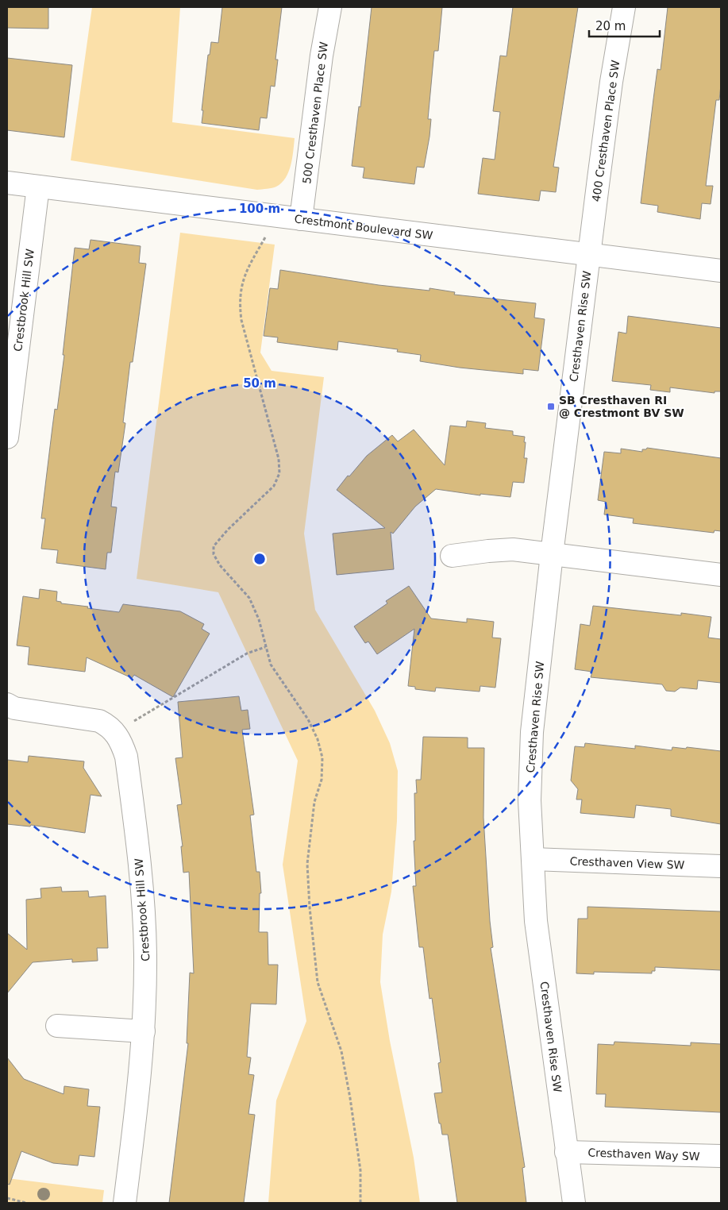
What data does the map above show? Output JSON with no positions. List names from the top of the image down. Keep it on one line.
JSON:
{"streets":{"street":["500 Cresthaven Place SW","400 Cresthaven Place SW","Crestmont Boulevard SW","Crestbrook Hill SW","Cresthaven Rise SW","Cresthaven View SW","Cresthaven Way SW"]},"crossings":[["500 Cresthaven Place SW","Crestmont Boulevard SW"],["400 Cresthaven Place SW","Crestmont Boulevard SW"],["400 Cresthaven Place SW","Cresthaven Rise SW"],["Crestmont Boulevard SW","Crestbrook Hill SW"],["Crestmont Boulevard SW","Cresthaven Rise SW"],["Cresthaven Rise SW","Cresthaven View SW"],["Cresthaven Rise SW","Cresthaven Way SW"]],"places":{"transit":["SB Cresthaven RI @ Crestmont BV SW"]},"scale_bar":"20 m","rings":["100 m","50 m"]}
